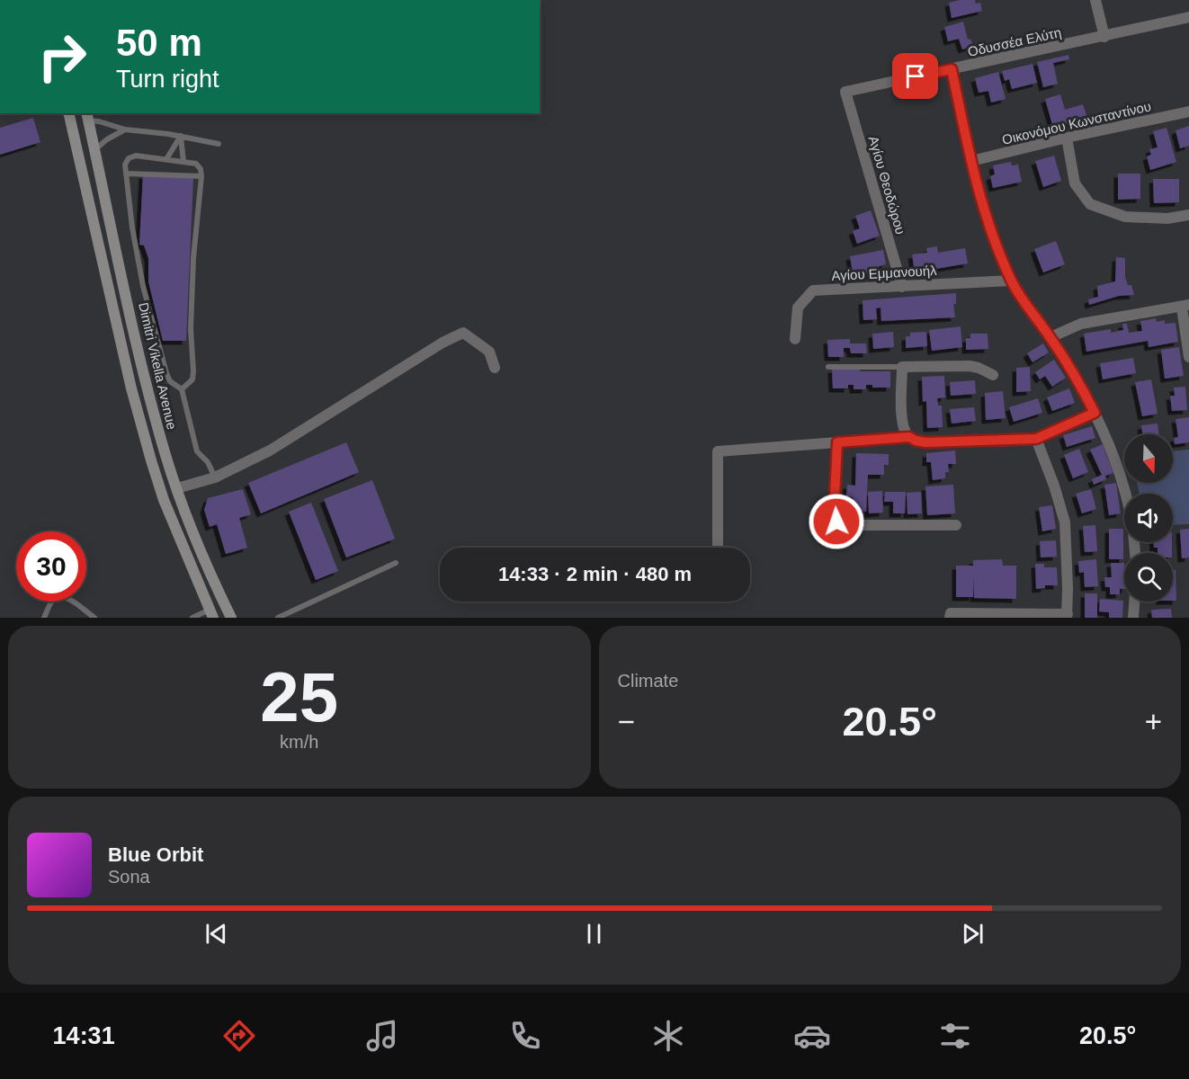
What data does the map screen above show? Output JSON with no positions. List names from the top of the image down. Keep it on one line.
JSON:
{"streets":{"main road":["Dimitri Vikella Avenue"],"street":["Οδυσσέα Ελύτη","Οικονόμου Κωνσταντίνου","Αγίου Θεοδώρου","Αγίου Εμμανουήλ"]},"crossings":[["Οδυσσέα Ελύτη","Αγίου Θεοδώρου"],["Αγίου Θεοδώρου","Αγίου Εμμανουήλ"]],"north":"bottom","page":{"turn":["50 m","Turn right"],"limit":"30","trip":"14:33 · 2 min · 480 m","tile":[["25","km/h"],"Climate"],"heat":["−","20.5°","+"],"song":["Blue Orbit","Sona"],"tabs":["14:31","20.5°"]}}
